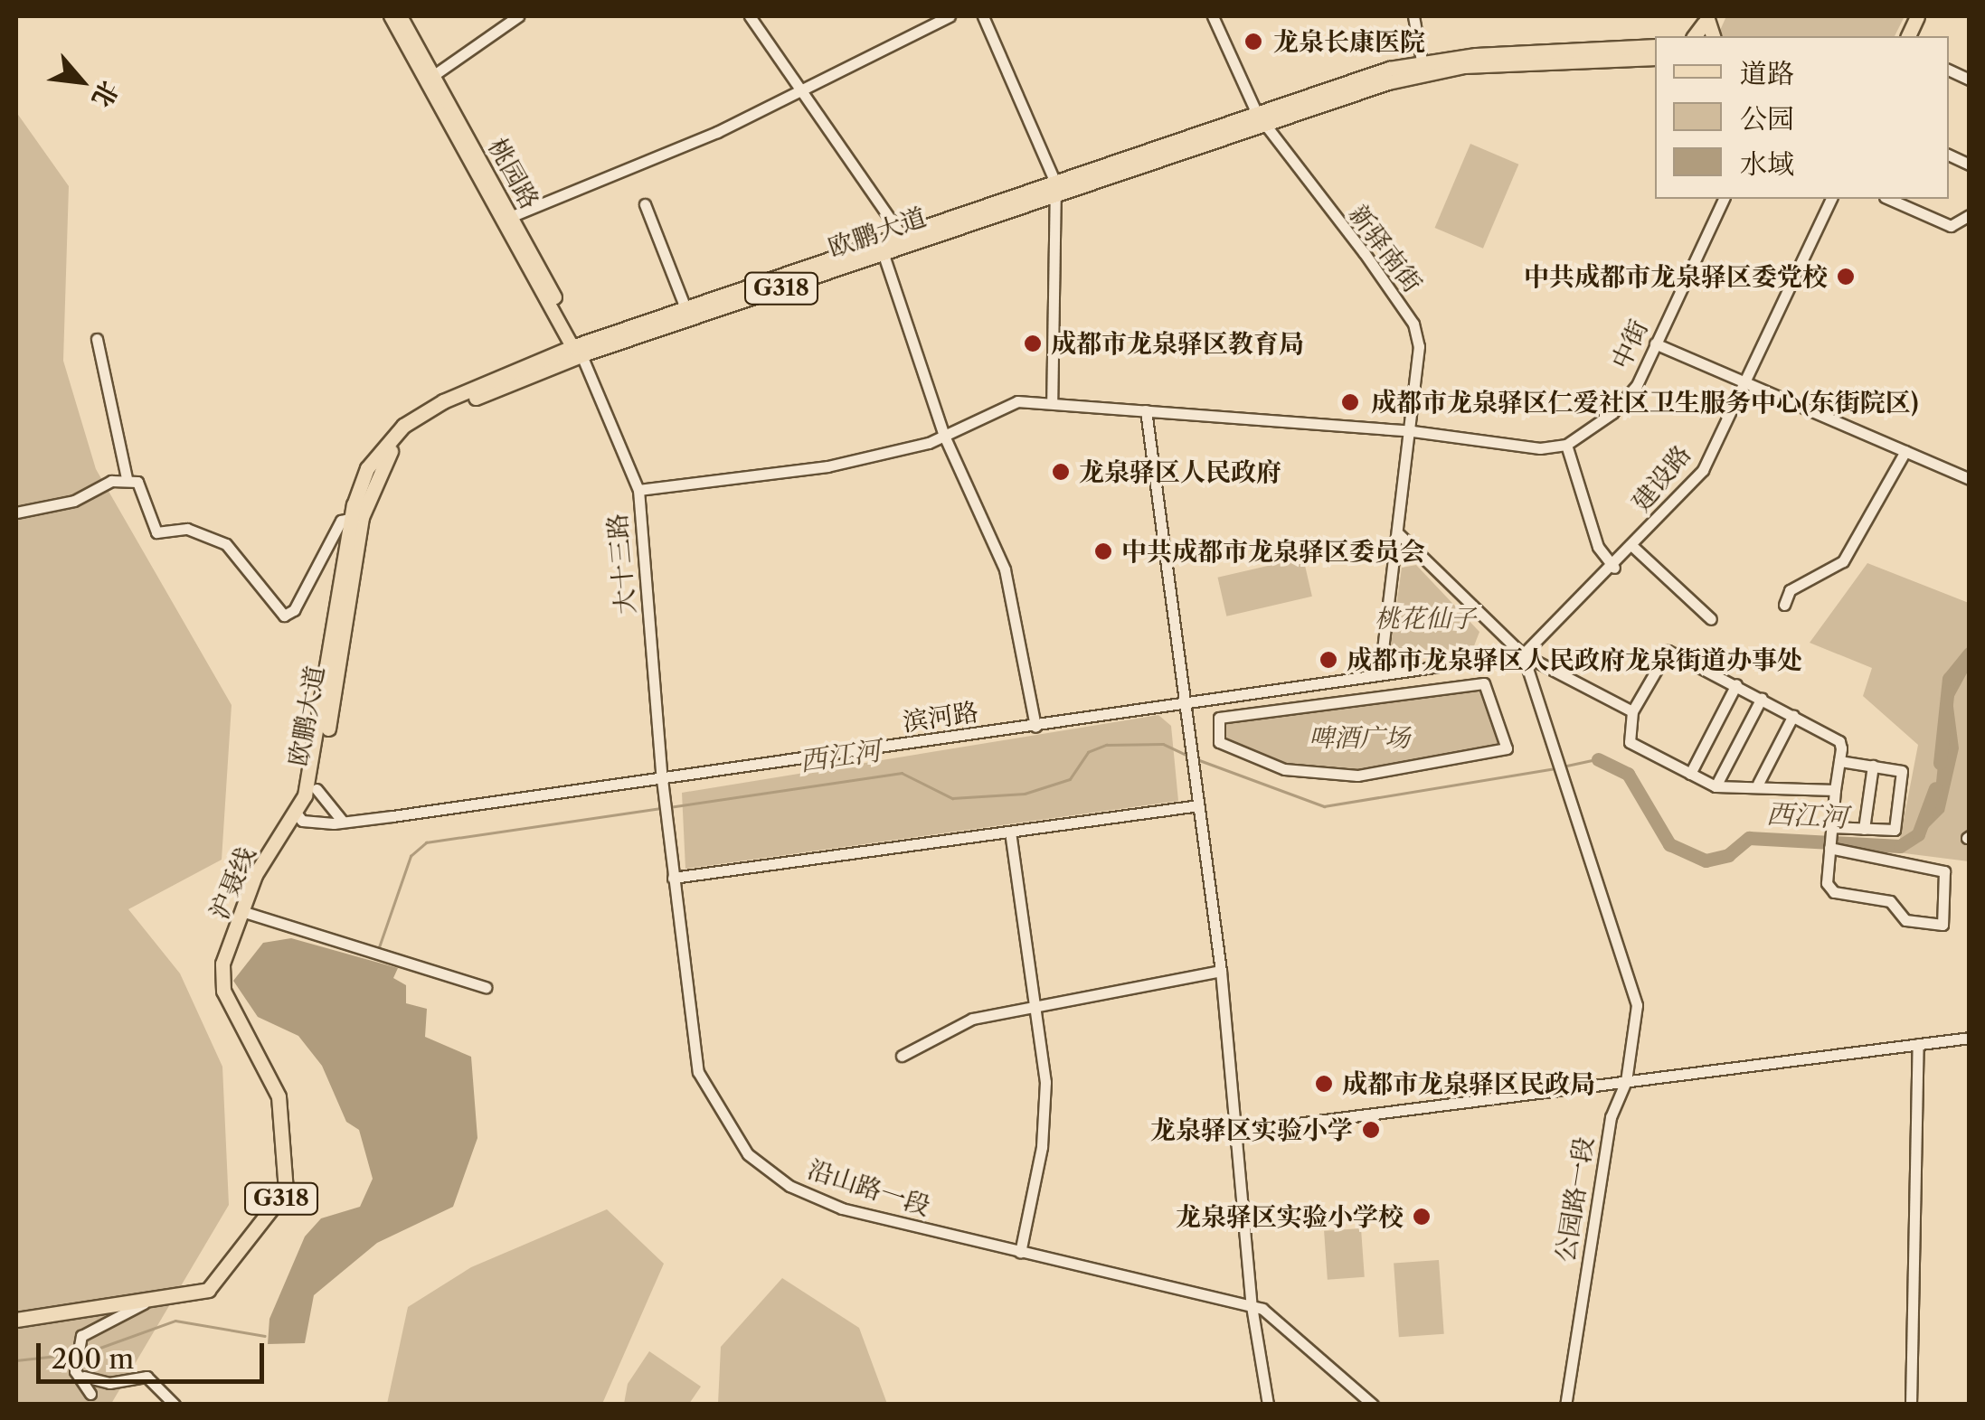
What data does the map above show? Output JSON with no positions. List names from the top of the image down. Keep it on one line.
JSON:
{"streets":{"highway":["欧鹏大道","G318","沪聂线"],"main road":["桃园路"],"street":["新驿南街","中街","建设路","大十三路","滨河路","沿山路一段","公园路一段"]},"crossings":[["桃园路","欧鹏大道"],["桃园路","大十三路"],["桃园路","沪聂线"],["欧鹏大道","新驿南街"],["欧鹏大道","大十三路"],["欧鹏大道","滨河路"],["欧鹏大道","沪聂线"],["新驿南街","滨河路"],["建设路","滨河路"],["建设路","公园路一段"],["大十三路","滨河路"],["大十三路","沪聂线"],["大十三路","沿山路一段"],["滨河路","沪聂线"],["滨河路","公园路一段"]],"water":["西江河"],"parks":["桃花仙子","啤酒广场"],"places":["龙泉长康医院","中共成都市龙泉驿区委党校","成都市龙泉驿区教育局","成都市龙泉驿区仁爱社区卫生服务中心(东街院区)","龙泉驿区人民政府","中共成都市龙泉驿区委员会","成都市龙泉驿区人民政府龙泉街道办事处","成都市龙泉驿区民政局","龙泉驿区实验小学","龙泉驿区实验小学校"],"legend":["道路","公园","水域"],"scale_bar":"200 m","north":"bottom right"}
